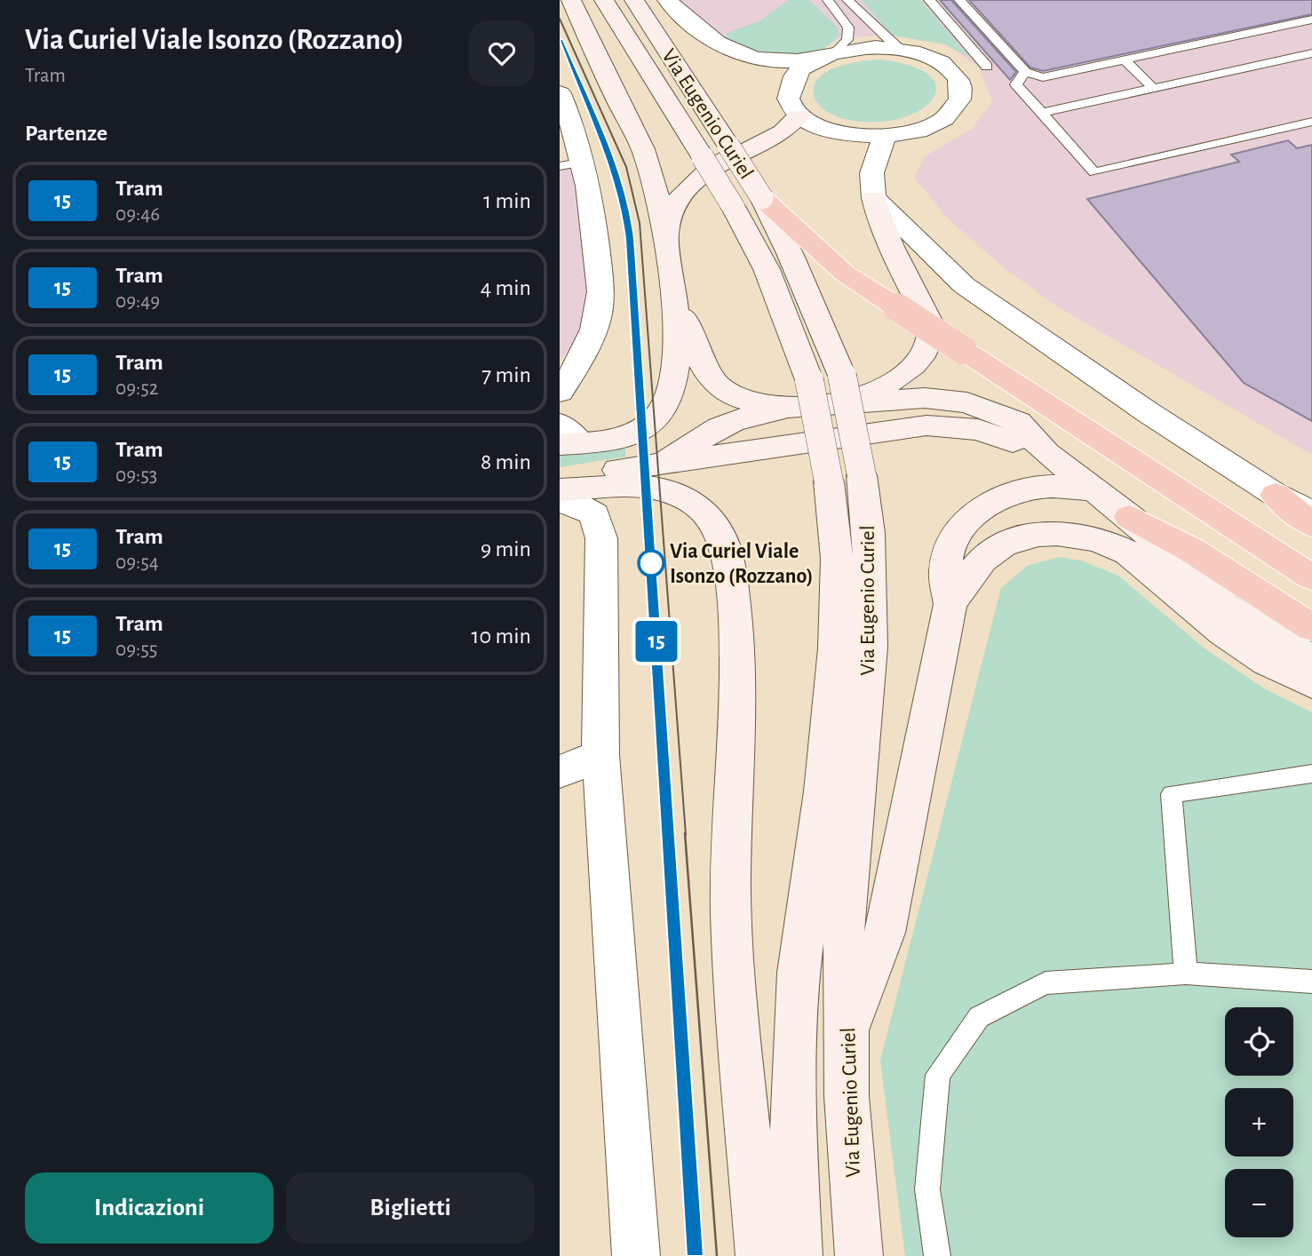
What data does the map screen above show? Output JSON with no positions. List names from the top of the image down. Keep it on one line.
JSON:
{"streets":{"main road":["Via Eugenio Curiel"]},"places":["Via Curiel Viale Isonzo (Rozzano)"],"lines":["tram line 15"],"page":{"heading":[["Via Curiel Viale Isonzo (Rozzano)","Tram"],"Partenze"],"on_map":"15","list":[{"mark":"15","name":"Tram","note":"09:46","value":"1 min"},{"mark":"15","name":"Tram","note":"09:49","value":"4 min"},{"mark":"15","name":"Tram","note":"09:52","value":"7 min"},{"mark":"15","name":"Tram","note":"09:53","value":"8 min"},{"mark":"15","name":"Tram","note":"09:54","value":"9 min"},{"mark":"15","name":"Tram","note":"09:55","value":"10 min"}],"map_buttons":["+","−"],"buttons":["Indicazioni","Biglietti"]}}
